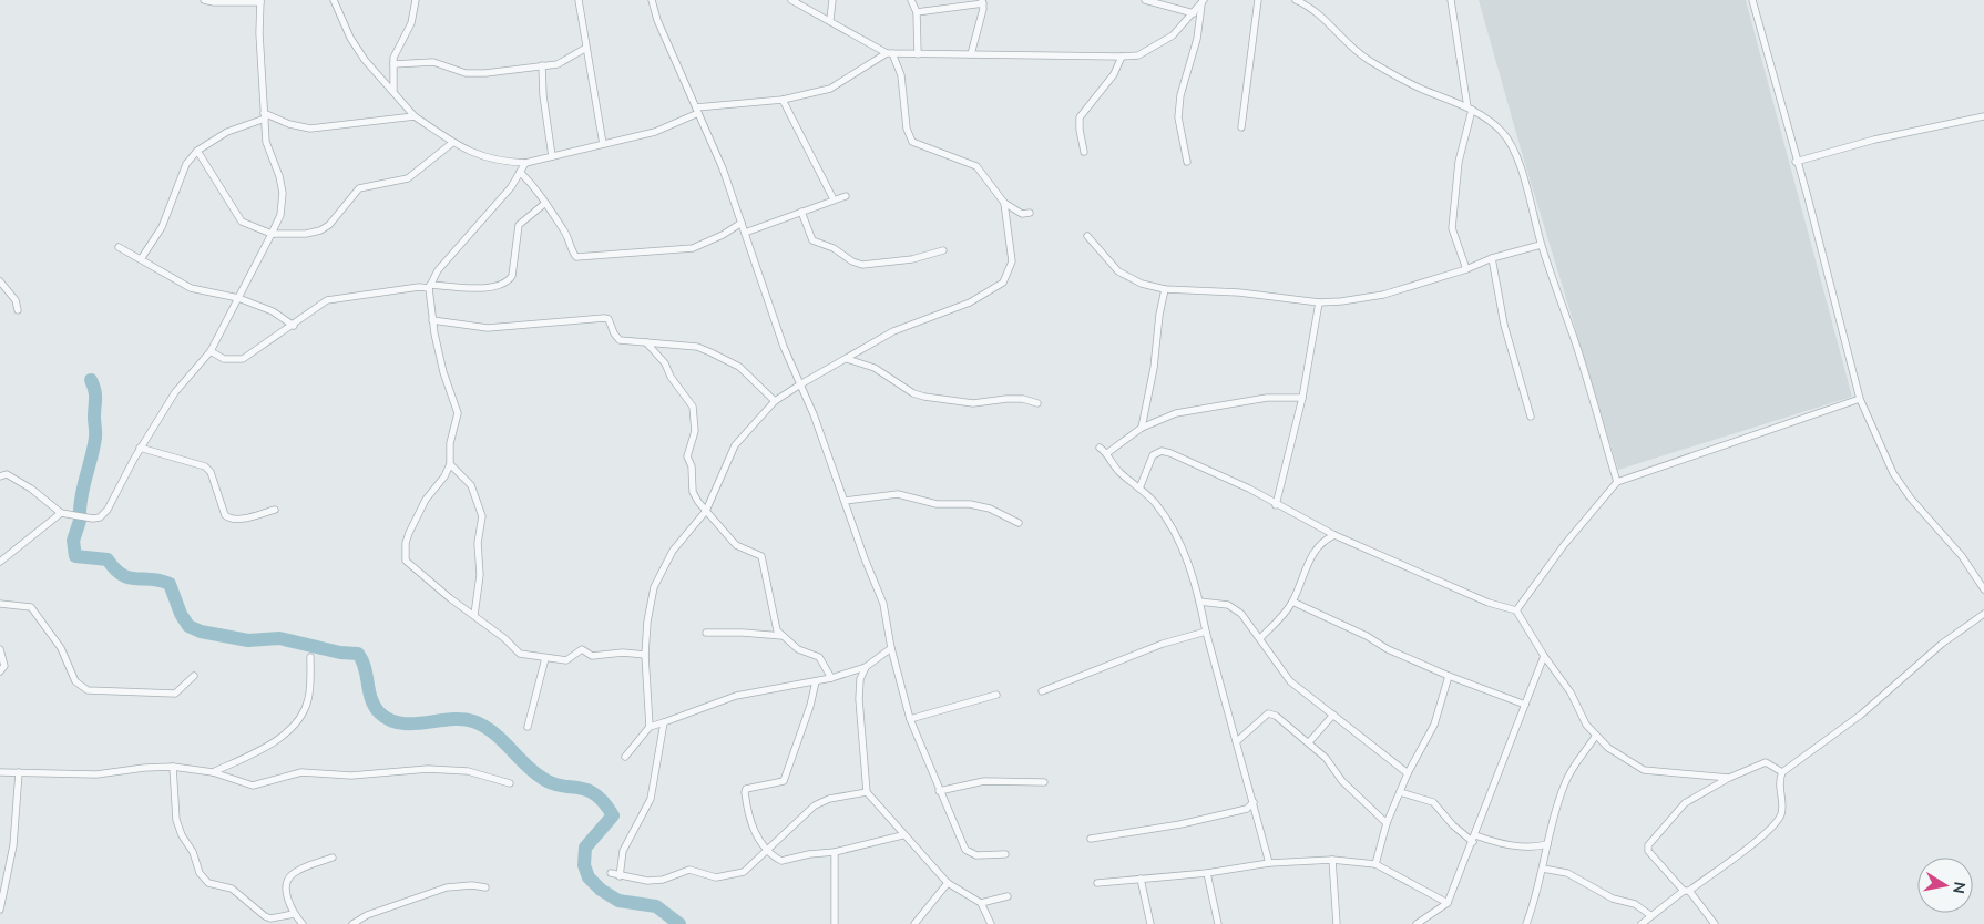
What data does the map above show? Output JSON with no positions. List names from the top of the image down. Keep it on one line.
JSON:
{"north":"right"}
